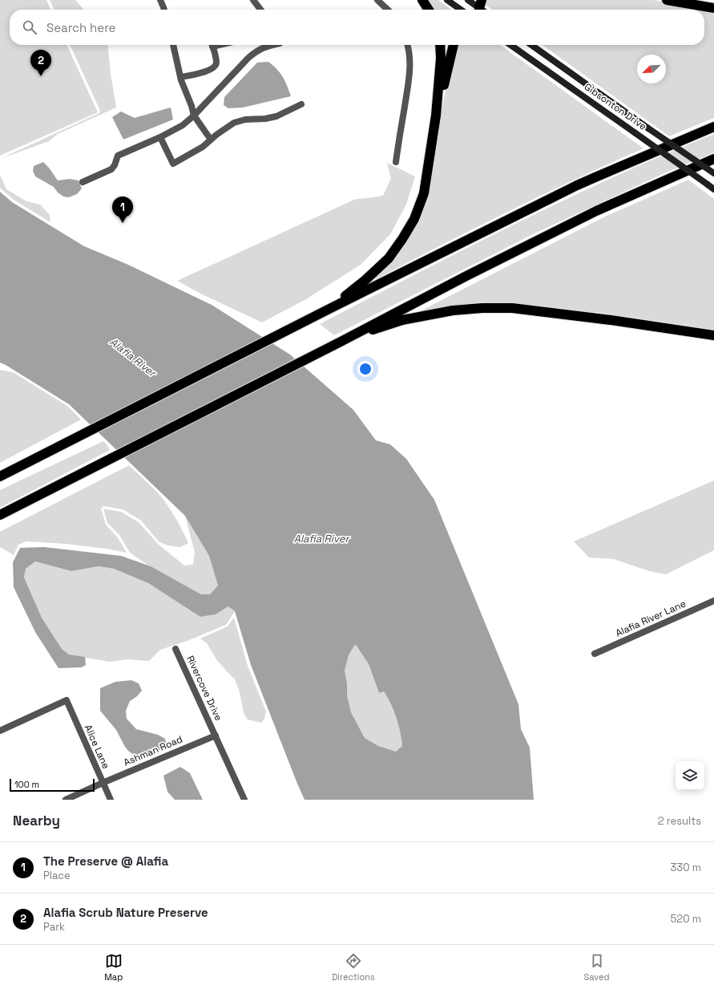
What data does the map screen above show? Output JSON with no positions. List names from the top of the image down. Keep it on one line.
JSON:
{"streets":{"main road":["Gibsonton Drive"],"street":["Alafia River Lane","Rivercove Drive","Alice Lane","Ashman Road"]},"crossings":[["Rivercove Drive","Ashman Road"],["Alice Lane","Ashman Road"]],"water":["Alafia River"],"scale_bar":"100 m","north":"bottom left","page":{"search":"Search here","pins":["2","1"],"scale":"100 m","heading":["Nearby","2 results"],"list":[{"mark":"1","name":"The Preserve @ Alafia","note":"Place","value":"330 m"},{"mark":"2","name":"Alafia Scrub Nature Preserve","note":"Park","value":"520 m"}],"nav":["Map","Directions","Saved"]}}
